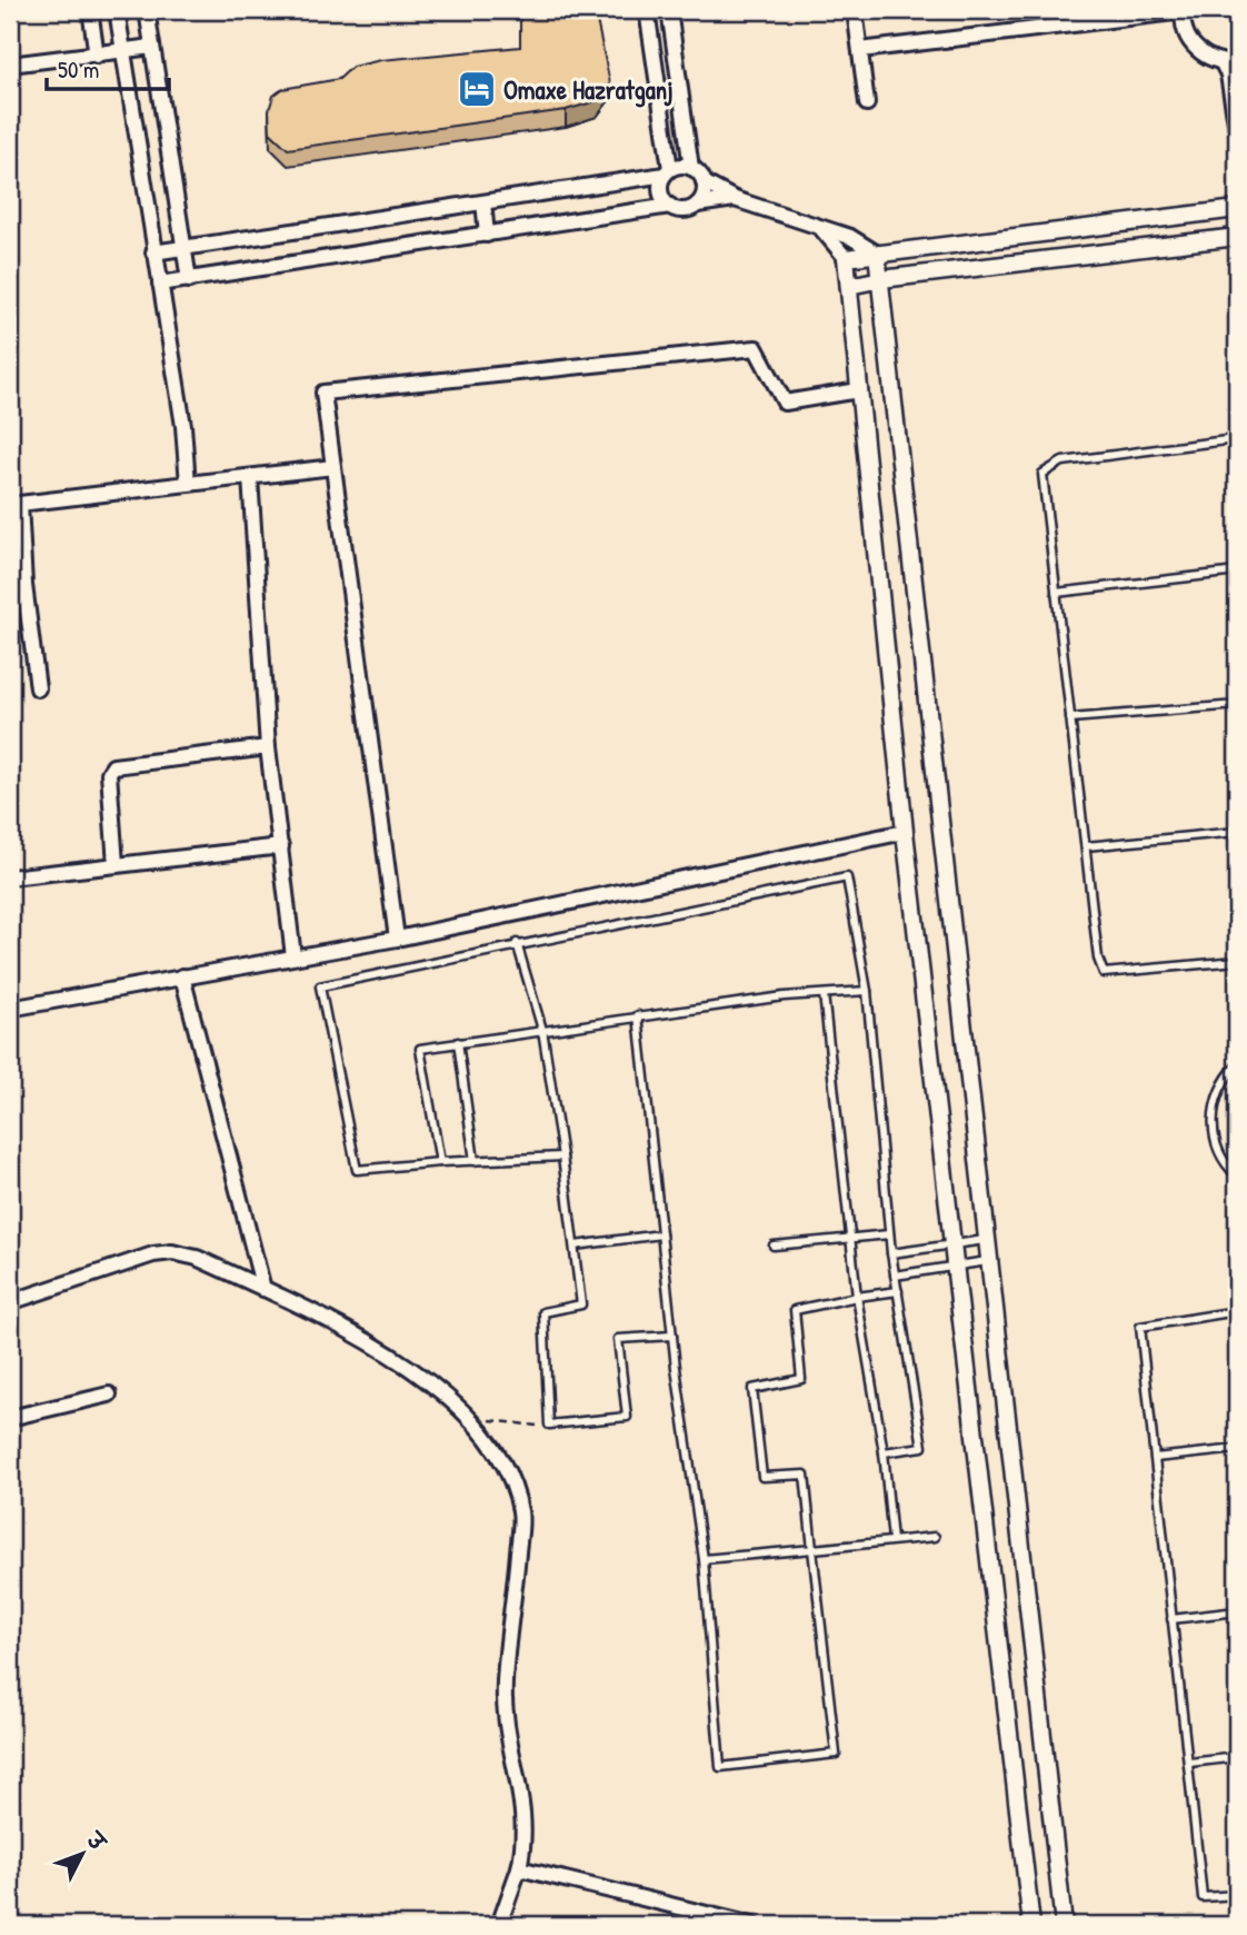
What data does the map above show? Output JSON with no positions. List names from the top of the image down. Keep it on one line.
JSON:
{"places":{"hotel":["Omaxe Hazratganj"]},"scale_bar":"50 m","north":"top right"}
